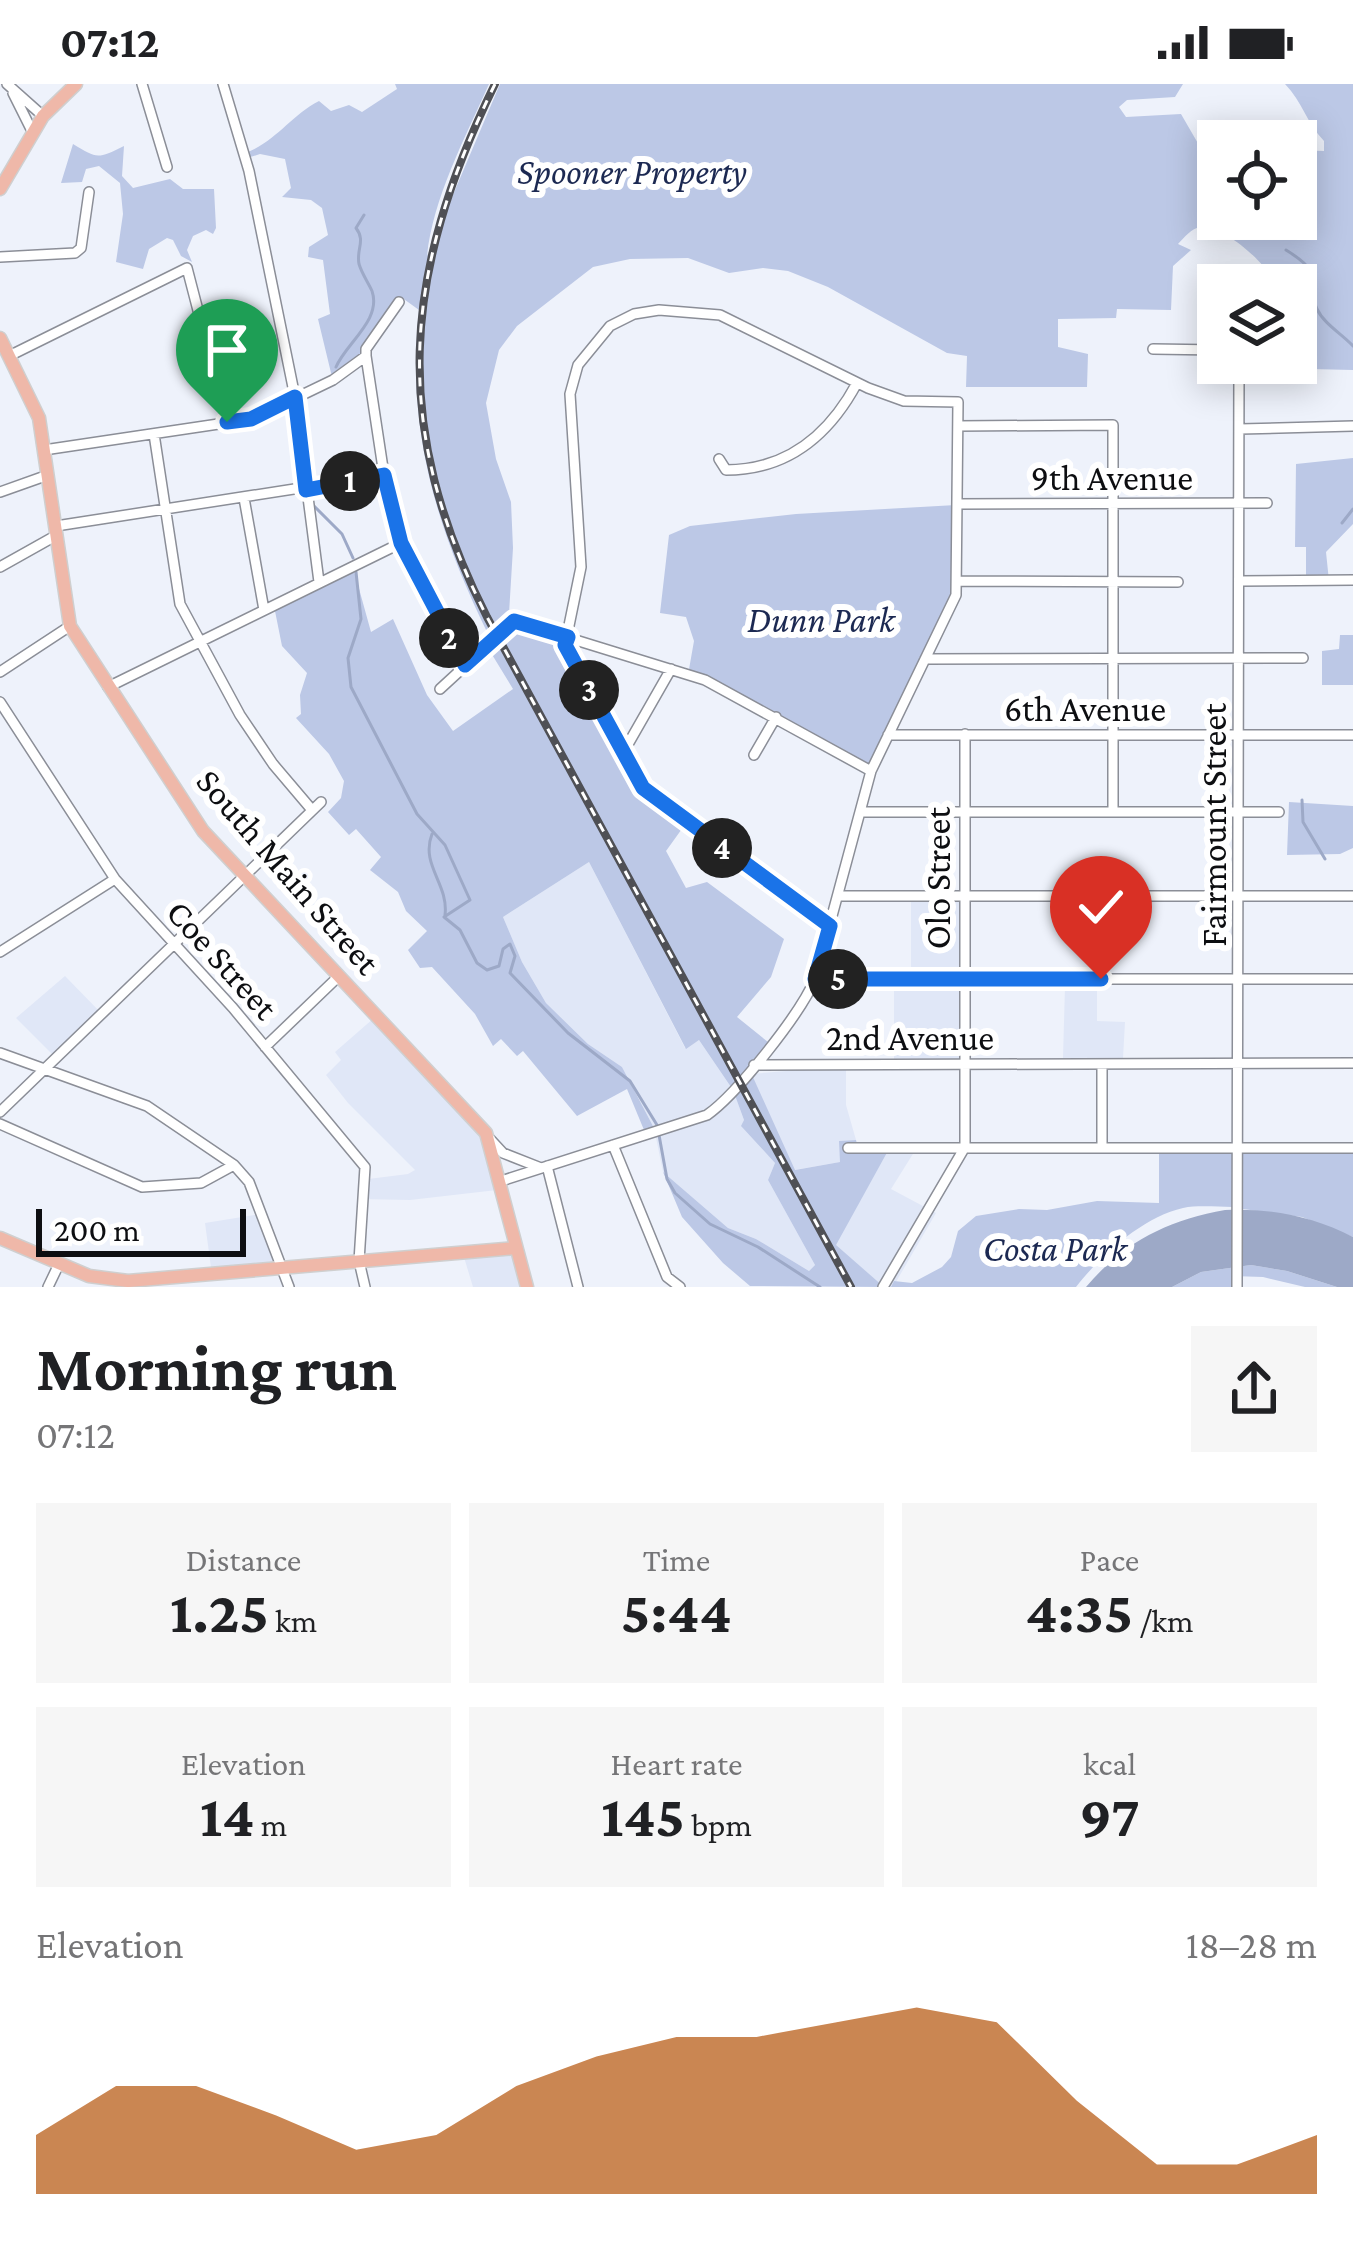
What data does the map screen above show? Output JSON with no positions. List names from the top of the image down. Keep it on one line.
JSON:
{"streets":{"main road":["South Main Street"],"street":["9th Avenue","6th Avenue","Fairmount Street","Olo Street","Coe Street","2nd Avenue"]},"crossings":[["9th Avenue","Fairmount Street"],["6th Avenue","Fairmount Street"],["6th Avenue","Olo Street"],["Fairmount Street","2nd Avenue"],["Olo Street","2nd Avenue"]],"parks":["Spooner Property","Dunn Park","Costa Park"],"scale_bar":"200 m","page":{"status":"07:12","pins":["1","2","3","4","5"],"scale":"200 m","heading":["Morning run","07:12"],"stats":[["Distance","1.25 km"],["Time","5:44"],["Pace","4:35 /km"],["Elevation","14 m"],["Heart rate","145 bpm"],["kcal","97"]],"chart":["Elevation","18–28 m"]}}
